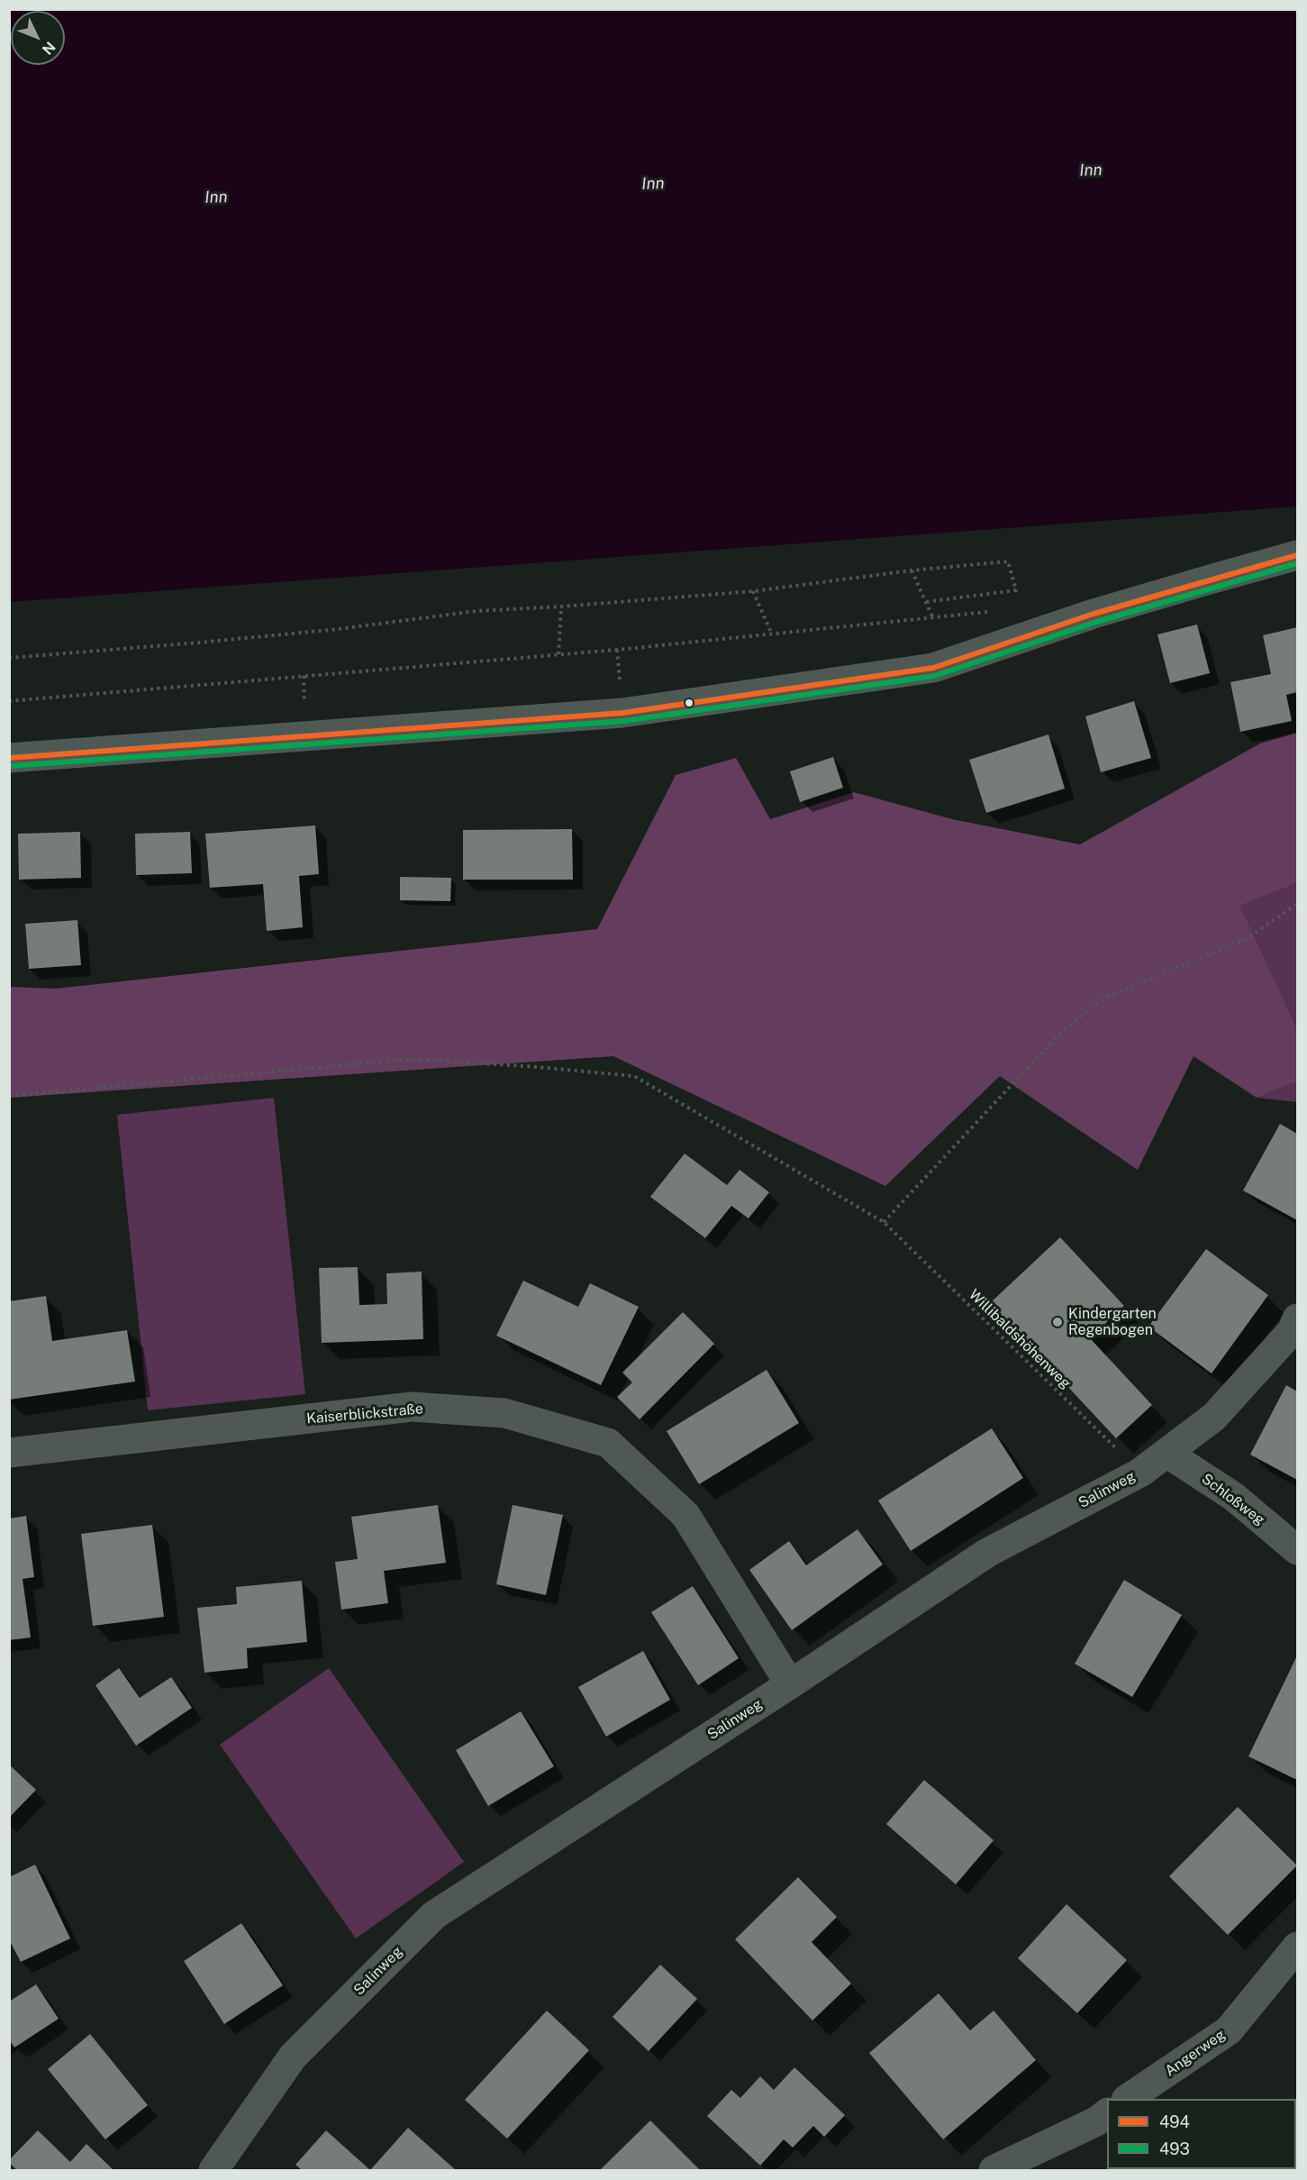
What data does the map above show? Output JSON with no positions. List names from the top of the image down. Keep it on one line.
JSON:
{"streets":{"street":["Kaiserblickstraße","Salinweg","Schloßweg","Angerweg"],"path":["Willibaldshöhenweg"]},"crossings":[["Willibaldshöhenweg","Salinweg"],["Kaiserblickstraße","Salinweg"],["Salinweg","Schloßweg"]],"water":["Inn"],"places":["Kindergarten Regenbogen"],"lines":["transit line 494","transit line 493"],"legend":["494","493"],"north":"bottom right"}
